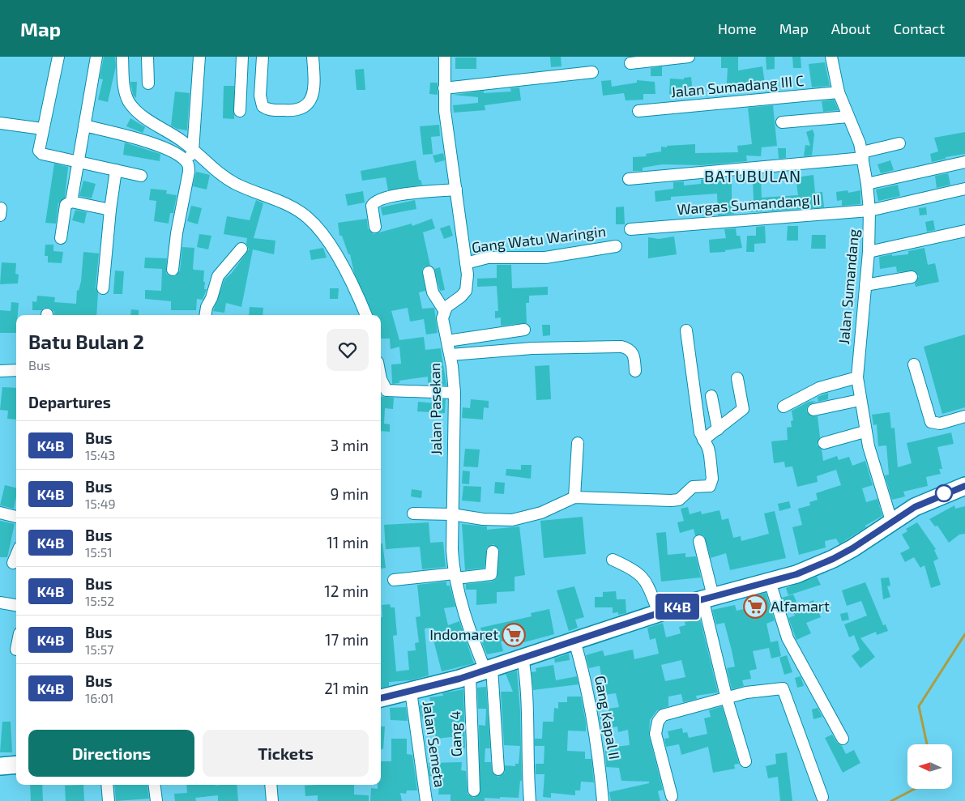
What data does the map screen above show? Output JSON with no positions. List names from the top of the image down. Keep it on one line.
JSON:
{"streets":{"street":["Jalan Sumadang III C","Wargas Sumandang II","Gang Watu Waringin","Jalan Sumandang","Jalan Pasekan","Gang Kapal II","Gang 4","Jalan Semeta"]},"crossings":[["Jalan Sumadang III C","Jalan Sumandang"],["Wargas Sumandang II","Jalan Sumandang"],["Jalan Pasekan","Gang 4"]],"districts":["BATUBULAN"],"places":{"supermarket":["Alfamart","Indomaret"]},"lines":["bus line K4B"],"north":"left","page":{"header":"Map","nav":["Home","Map","About","Contact"],"on_map":"K4B","heading":[["Batu Bulan 2","Bus"],"Departures"],"list":[{"mark":"K4B","name":"Bus","note":"15:43","value":"3 min"},{"mark":"K4B","name":"Bus","note":"15:49","value":"9 min"},{"mark":"K4B","name":"Bus","note":"15:51","value":"11 min"},{"mark":"K4B","name":"Bus","note":"15:52","value":"12 min"},{"mark":"K4B","name":"Bus","note":"15:57","value":"17 min"},{"mark":"K4B","name":"Bus","note":"16:01","value":"21 min"}],"buttons":["Directions","Tickets"]}}
